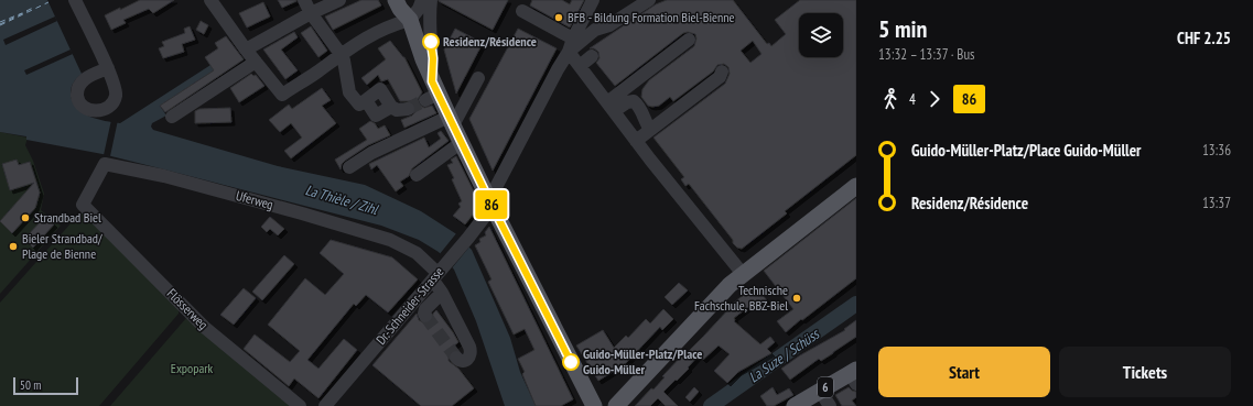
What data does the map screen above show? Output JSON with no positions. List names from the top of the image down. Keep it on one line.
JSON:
{"streets":{"main road":["6"],"street":["Uferweg","Dr.-Schneider-Strasse","Flösserweg"]},"crossings":[["Uferweg","Dr.-Schneider-Strasse"],["Uferweg","Flösserweg"]],"water":["La Thièle / Zihl","La Suze / Schüss"],"parks":["Expopark"],"places":["BFB - Bildung Formation Biel-Bienne","Residenz/Résidence","Strandbad Biel","Bieler Strandbad/ Plage de Bienne","Technische Fachschule, BBZ-Biel","Guido-Müller-Platz/Place Guido-Müller"],"lines":["bus line 86"],"scale_bar":"50 m","page":{"on_map":"86","heading":["5 min","13:32 – 13:37 · Bus","CHF 2.25"],"legs":["4","86"],"list":[{"name":"Guido-Müller-Platz/Place Guido-Müller","value":"13:36"},{"name":"Residenz/Résidence","value":"13:37"}],"buttons":["Start","Tickets"],"scale":"50 m"}}
